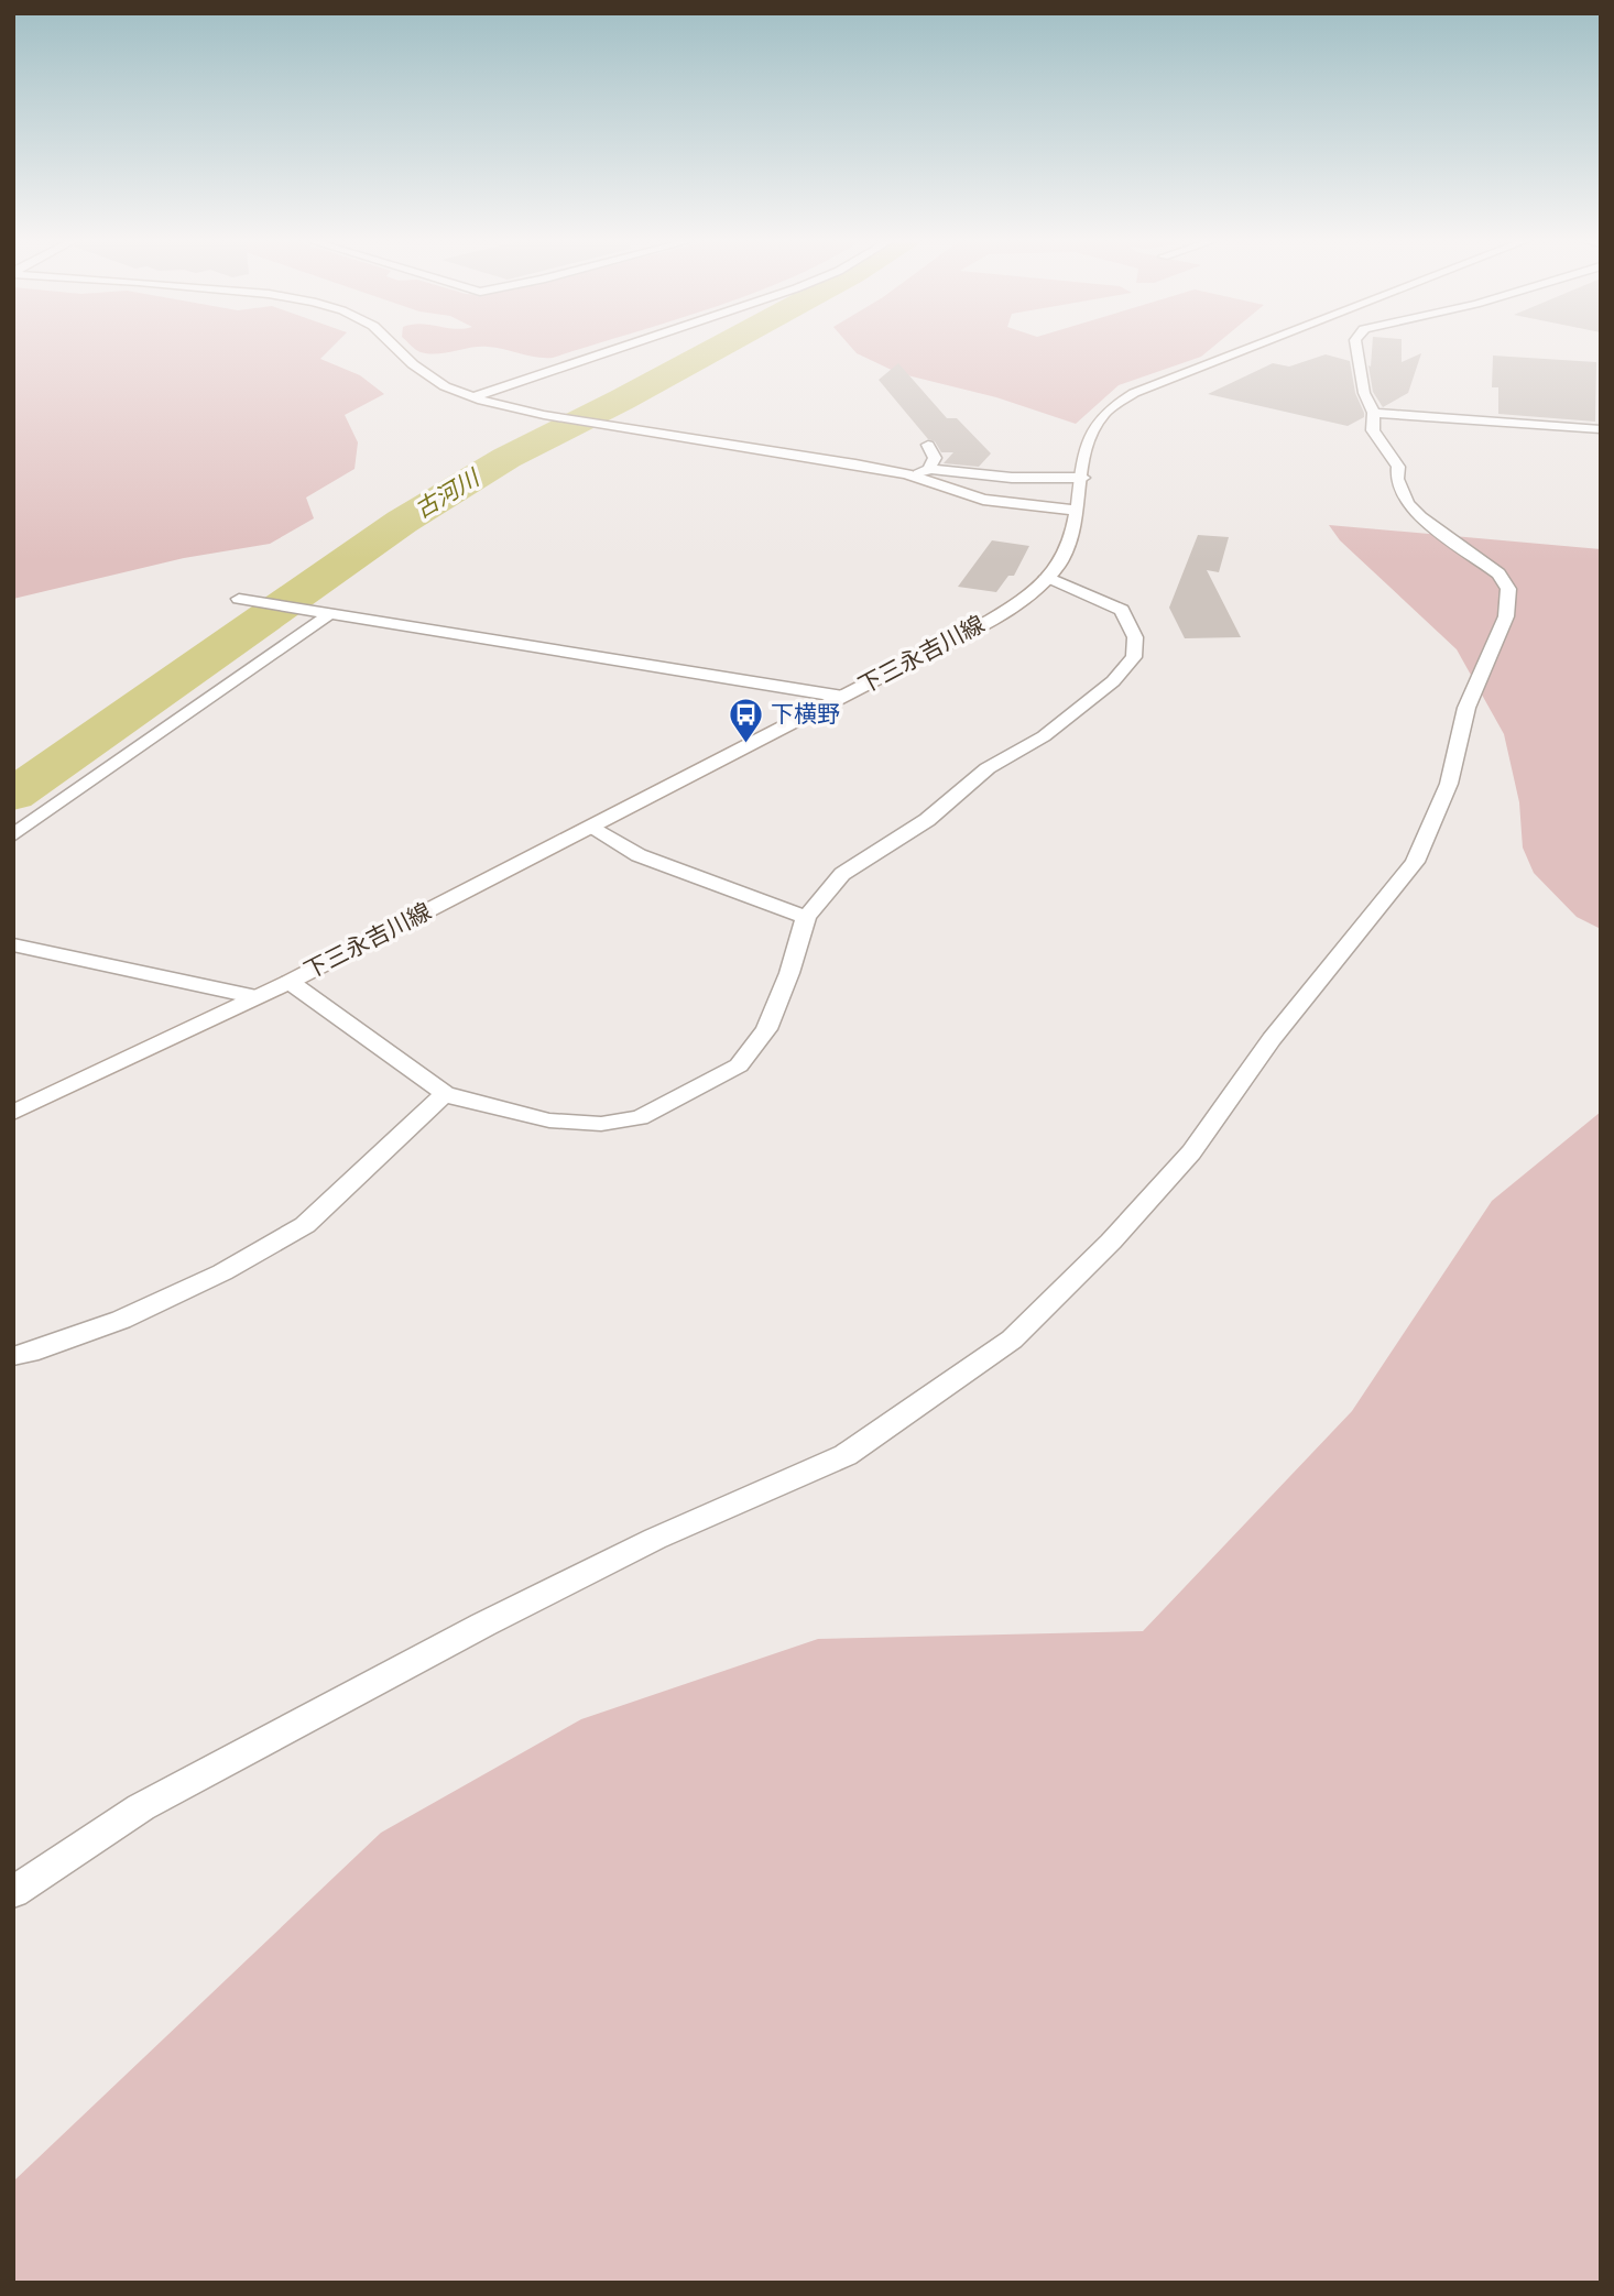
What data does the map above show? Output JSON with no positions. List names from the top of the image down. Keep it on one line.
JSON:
{"streets":{"street":["下三永吉川線"]},"water":["古河川"],"places":{"bus stop":["下横野"]}}
